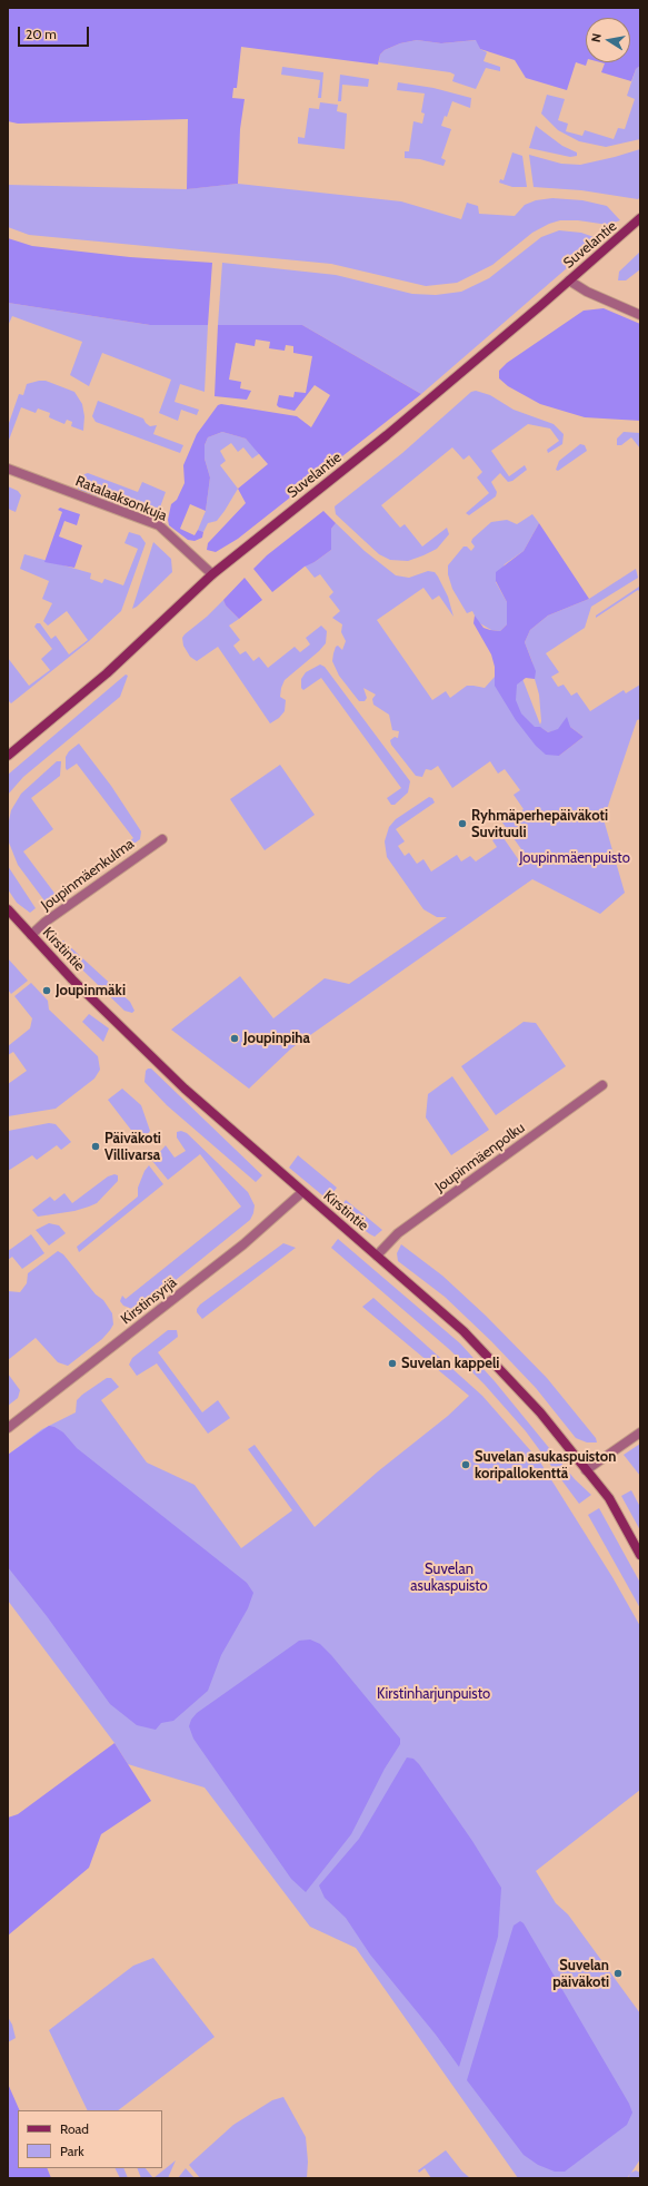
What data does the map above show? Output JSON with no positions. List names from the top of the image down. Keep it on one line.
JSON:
{"streets":{"street":["Suvelantie","Ratalaaksonkuja","Joupinmäenkulma","Kirstintie","Joupinmäenpolku","Kirstinsyrjä"]},"crossings":[["Suvelantie","Ratalaaksonkuja"],["Joupinmäenkulma","Kirstintie"],["Kirstintie","Joupinmäenpolku"],["Kirstintie","Kirstinsyrjä"]],"parks":["Joupinmäenpuisto","Suvelan asukaspuisto","Kirstinharjunpuisto"],"places":["Ryhmäperhepäiväkoti Suvituuli","Joupinmäki","Joupinpiha","Päiväkoti Villivarsa","Suvelan kappeli","Suvelan asukaspuiston koripallokenttä","Suvelan päiväkoti"],"legend":["Road","Park"],"scale_bar":"20 m","north":"left"}
